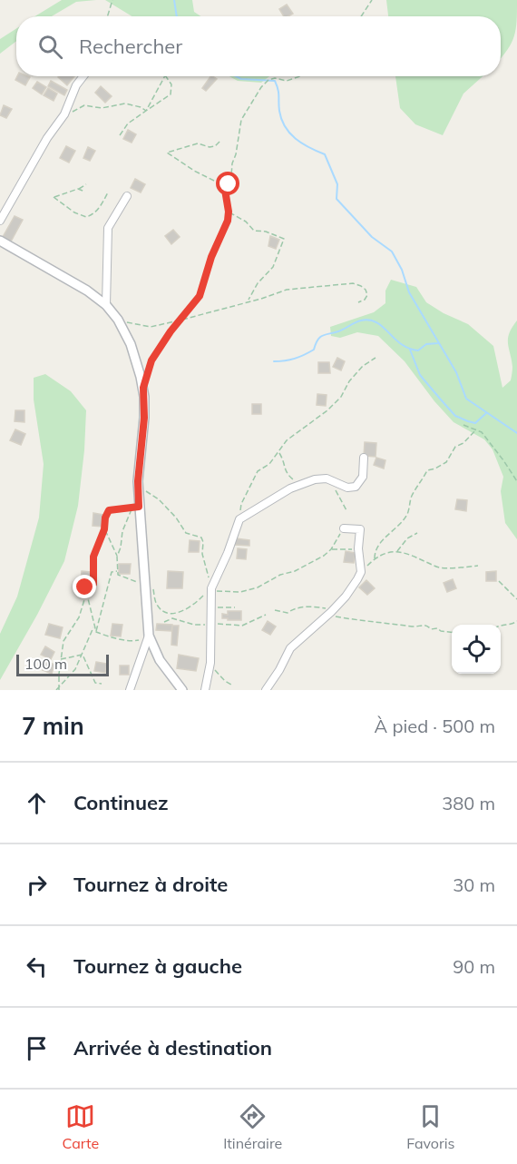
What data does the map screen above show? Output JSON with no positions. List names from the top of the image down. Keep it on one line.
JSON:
{"scale_bar":"100 m","page":{"search":"Rechercher","scale":"100 m","heading":["7 min","À pied · 500 m"],"list":[["Continuez","380 m"],["Tournez à droite","30 m"],["Tournez à gauche","90 m"],"Arrivée à destination"],"nav":["Carte","Itinéraire","Favoris"]}}
